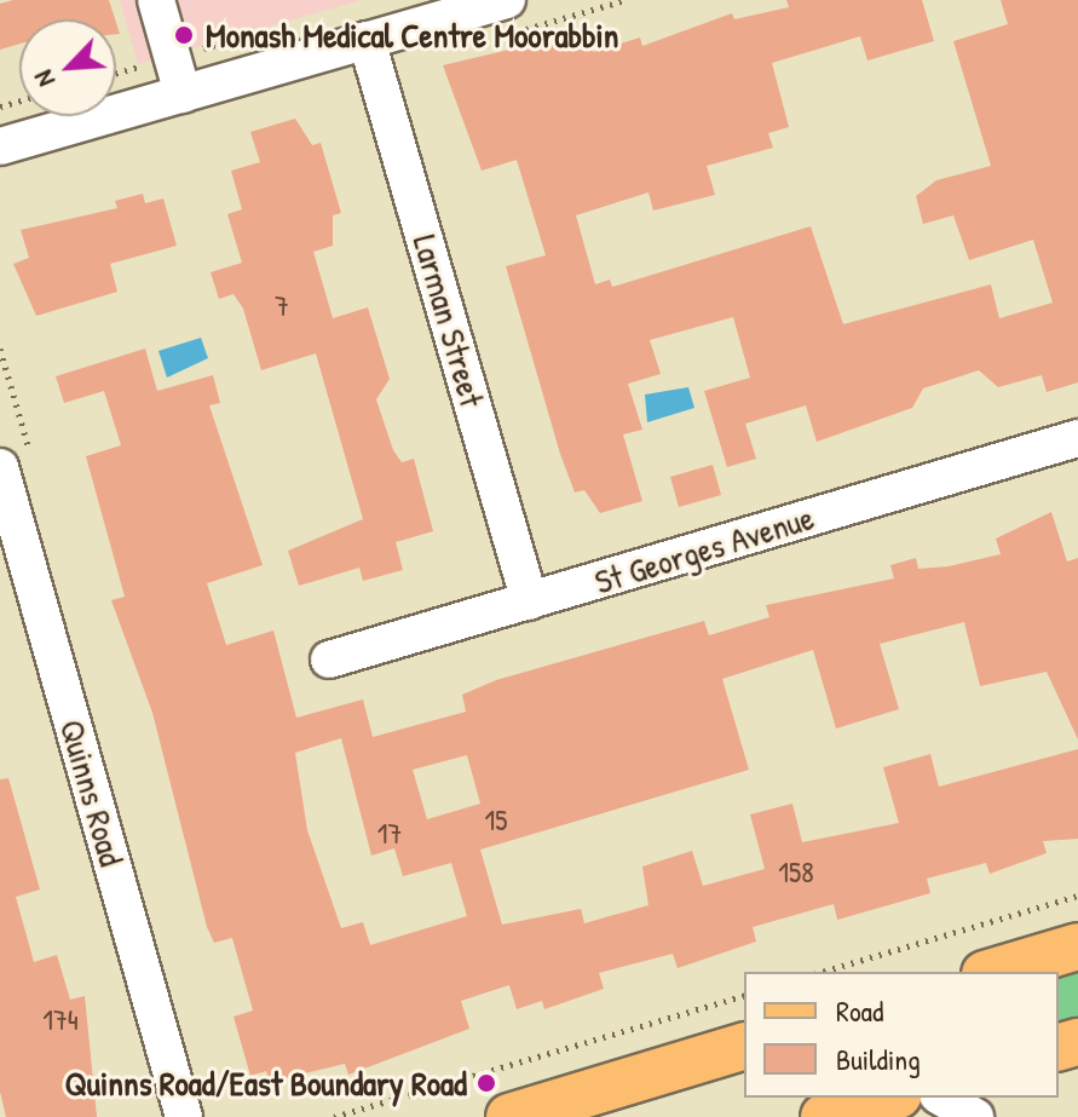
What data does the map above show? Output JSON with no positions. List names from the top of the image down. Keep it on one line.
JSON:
{"streets":{"street":["Larman Street","St Georges Avenue","Quinns Road"]},"crossings":[["Larman Street","St Georges Avenue"]],"places":["Monash Medical Centre Moorabbin","Quinns Road/East Boundary Road"],"house_numbers":["7","15","17","158","174"],"legend":["Road","Building"],"north":"bottom left"}
